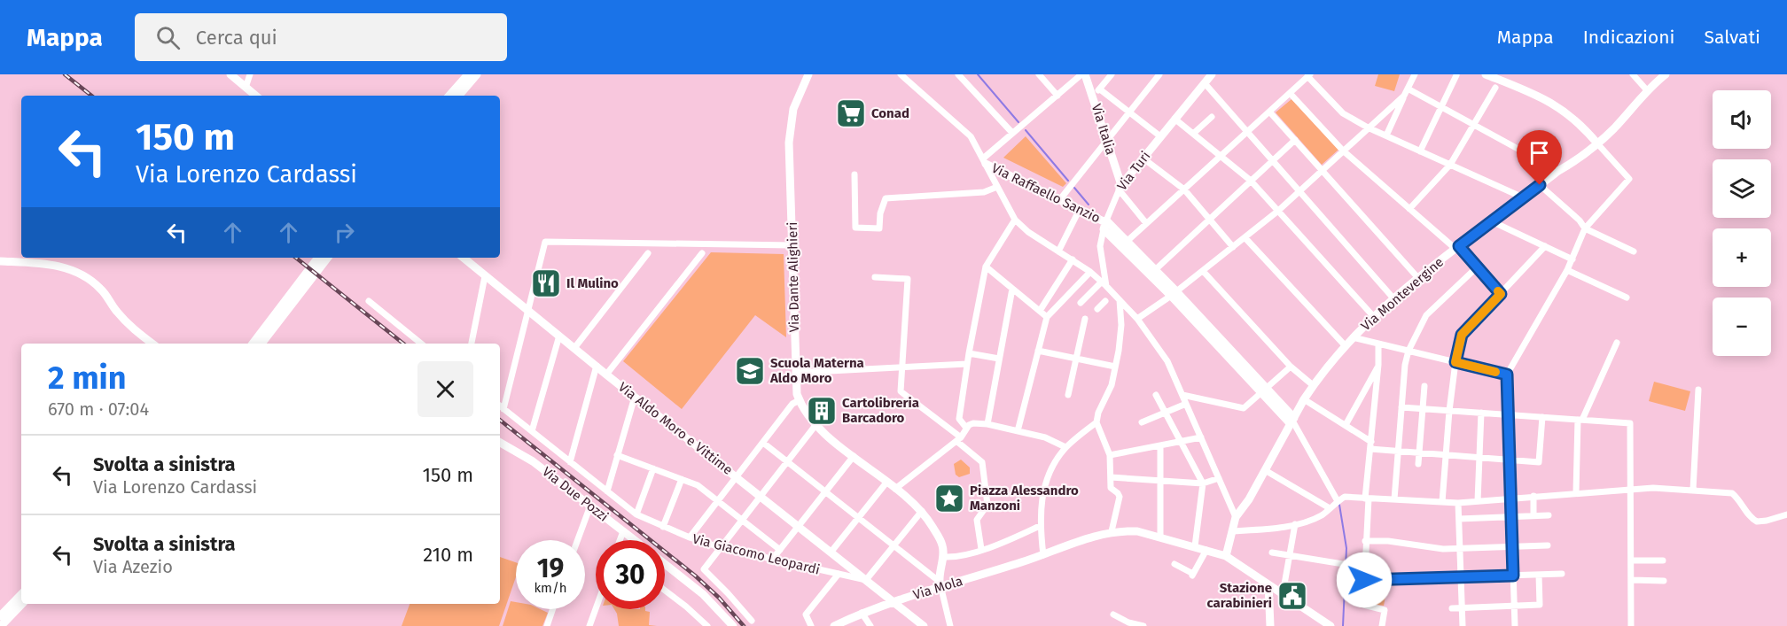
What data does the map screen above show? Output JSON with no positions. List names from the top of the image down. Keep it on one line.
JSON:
{"streets":{"street":["Via Italia","Via Turi","Via Raffaello Sanzio","Via Dante Alighieri","Via Montevergine","Via Aldo Moro e Vittime","Via Due Pozzi","Via Giacomo Leopardi","Via Mola"]},"crossings":[["Via Italia","Via Turi"],["Via Turi","Via Raffaello Sanzio"],["Via Dante Alighieri","Via Mola"],["Via Aldo Moro e Vittime","Via Giacomo Leopardi"],["Via Aldo Moro e Vittime","Via Mola"]],"places":{"supermarket":["Conad"],"restaurant":["Il Mulino"],"school or university":["Scuola Materna Aldo Moro"],"building":["Cartolibreria Barcadoro"],"place":["Piazza Alessandro Manzoni"],"public building":["Stazione carabinieri"]},"page":{"header":"Mappa","search":"Cerca qui","nav":["Mappa","Indicazioni","Salvati"],"map_buttons":["+","−"],"turn":["150 m","Via Lorenzo Cardassi"],"heading":["2 min","670 m · 07:04"],"list":[{"name":"Svolta a sinistra","note":"Via Lorenzo Cardassi","value":"150 m"},{"name":"Svolta a sinistra","note":"Via Azezio","value":"210 m"}],"speed":"19 km/h","limit":"30"}}
